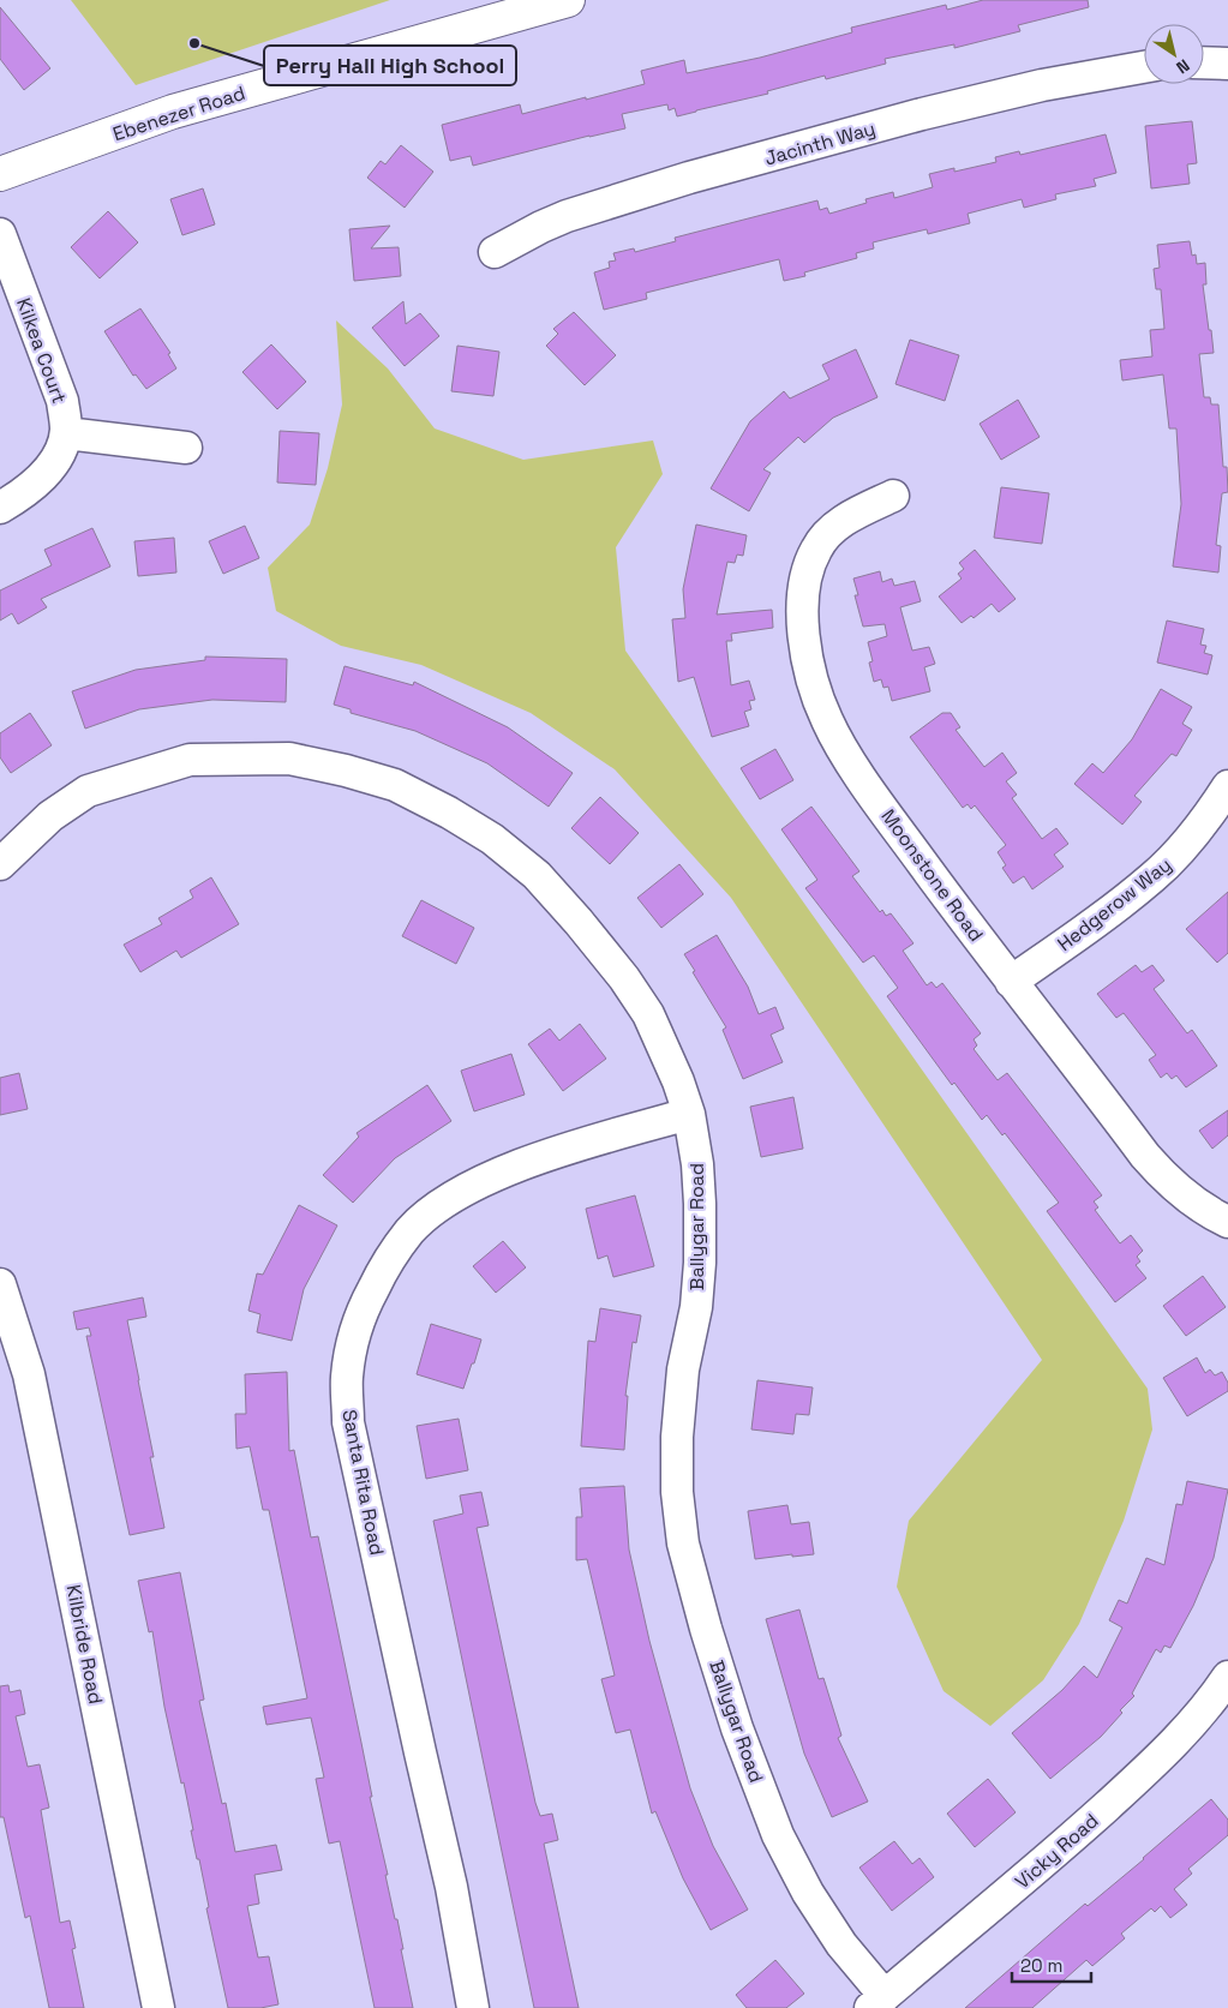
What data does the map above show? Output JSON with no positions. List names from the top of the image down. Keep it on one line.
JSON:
{"streets":{"street":["Ebenezer Road","Jacinth Way","Kilkea Court","Moonstone Road","Hedgerow Way","Ballygar Road","Santa Rita Road","Kilbride Road","Vicky Road"]},"crossings":[["Moonstone Road","Hedgerow Way"],["Ballygar Road","Santa Rita Road"],["Ballygar Road","Vicky Road"]],"places":["Perry Hall High School"],"scale_bar":"20 m","north":"bottom right"}
